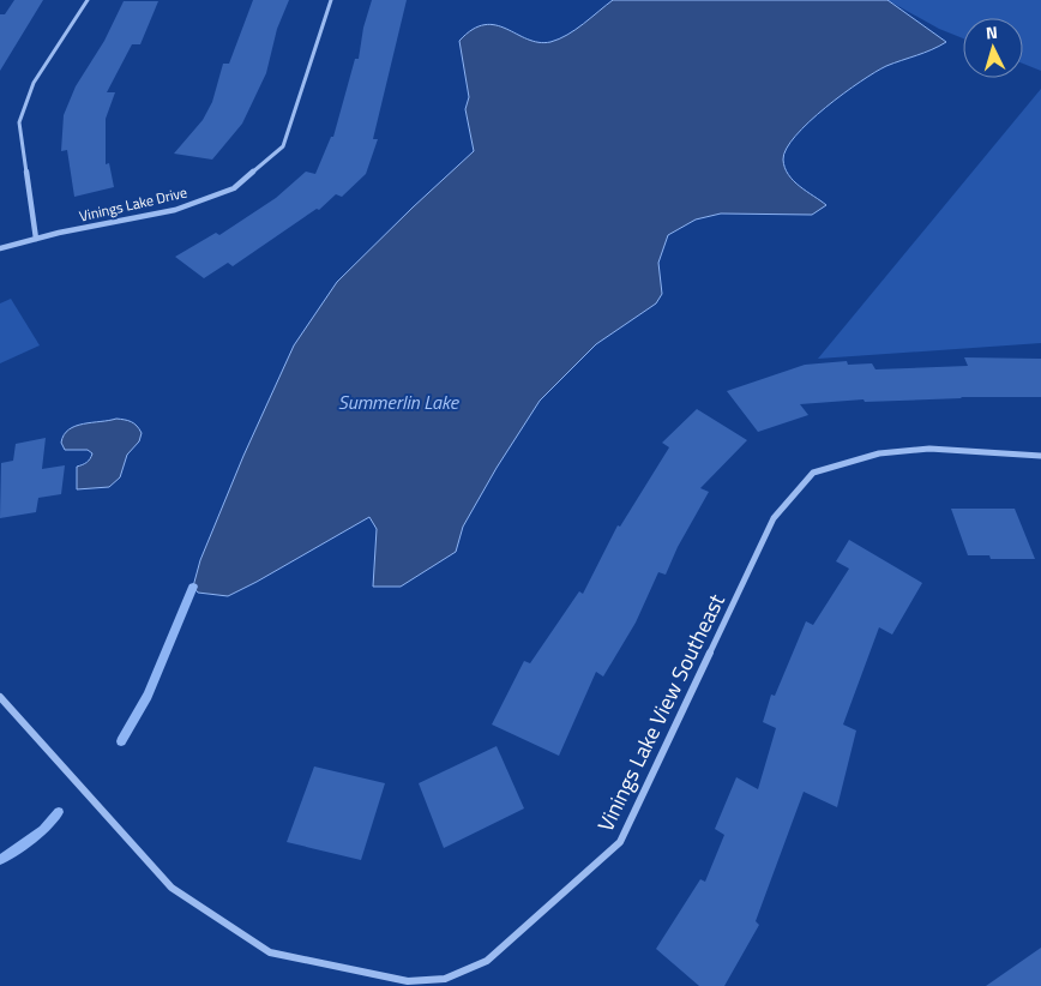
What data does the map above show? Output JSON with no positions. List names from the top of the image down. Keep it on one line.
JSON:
{"streets":{"street":["Vinings Lake Drive","Vinings Lake View Southeast"]},"water":["Summerlin Lake"],"north":"top"}
